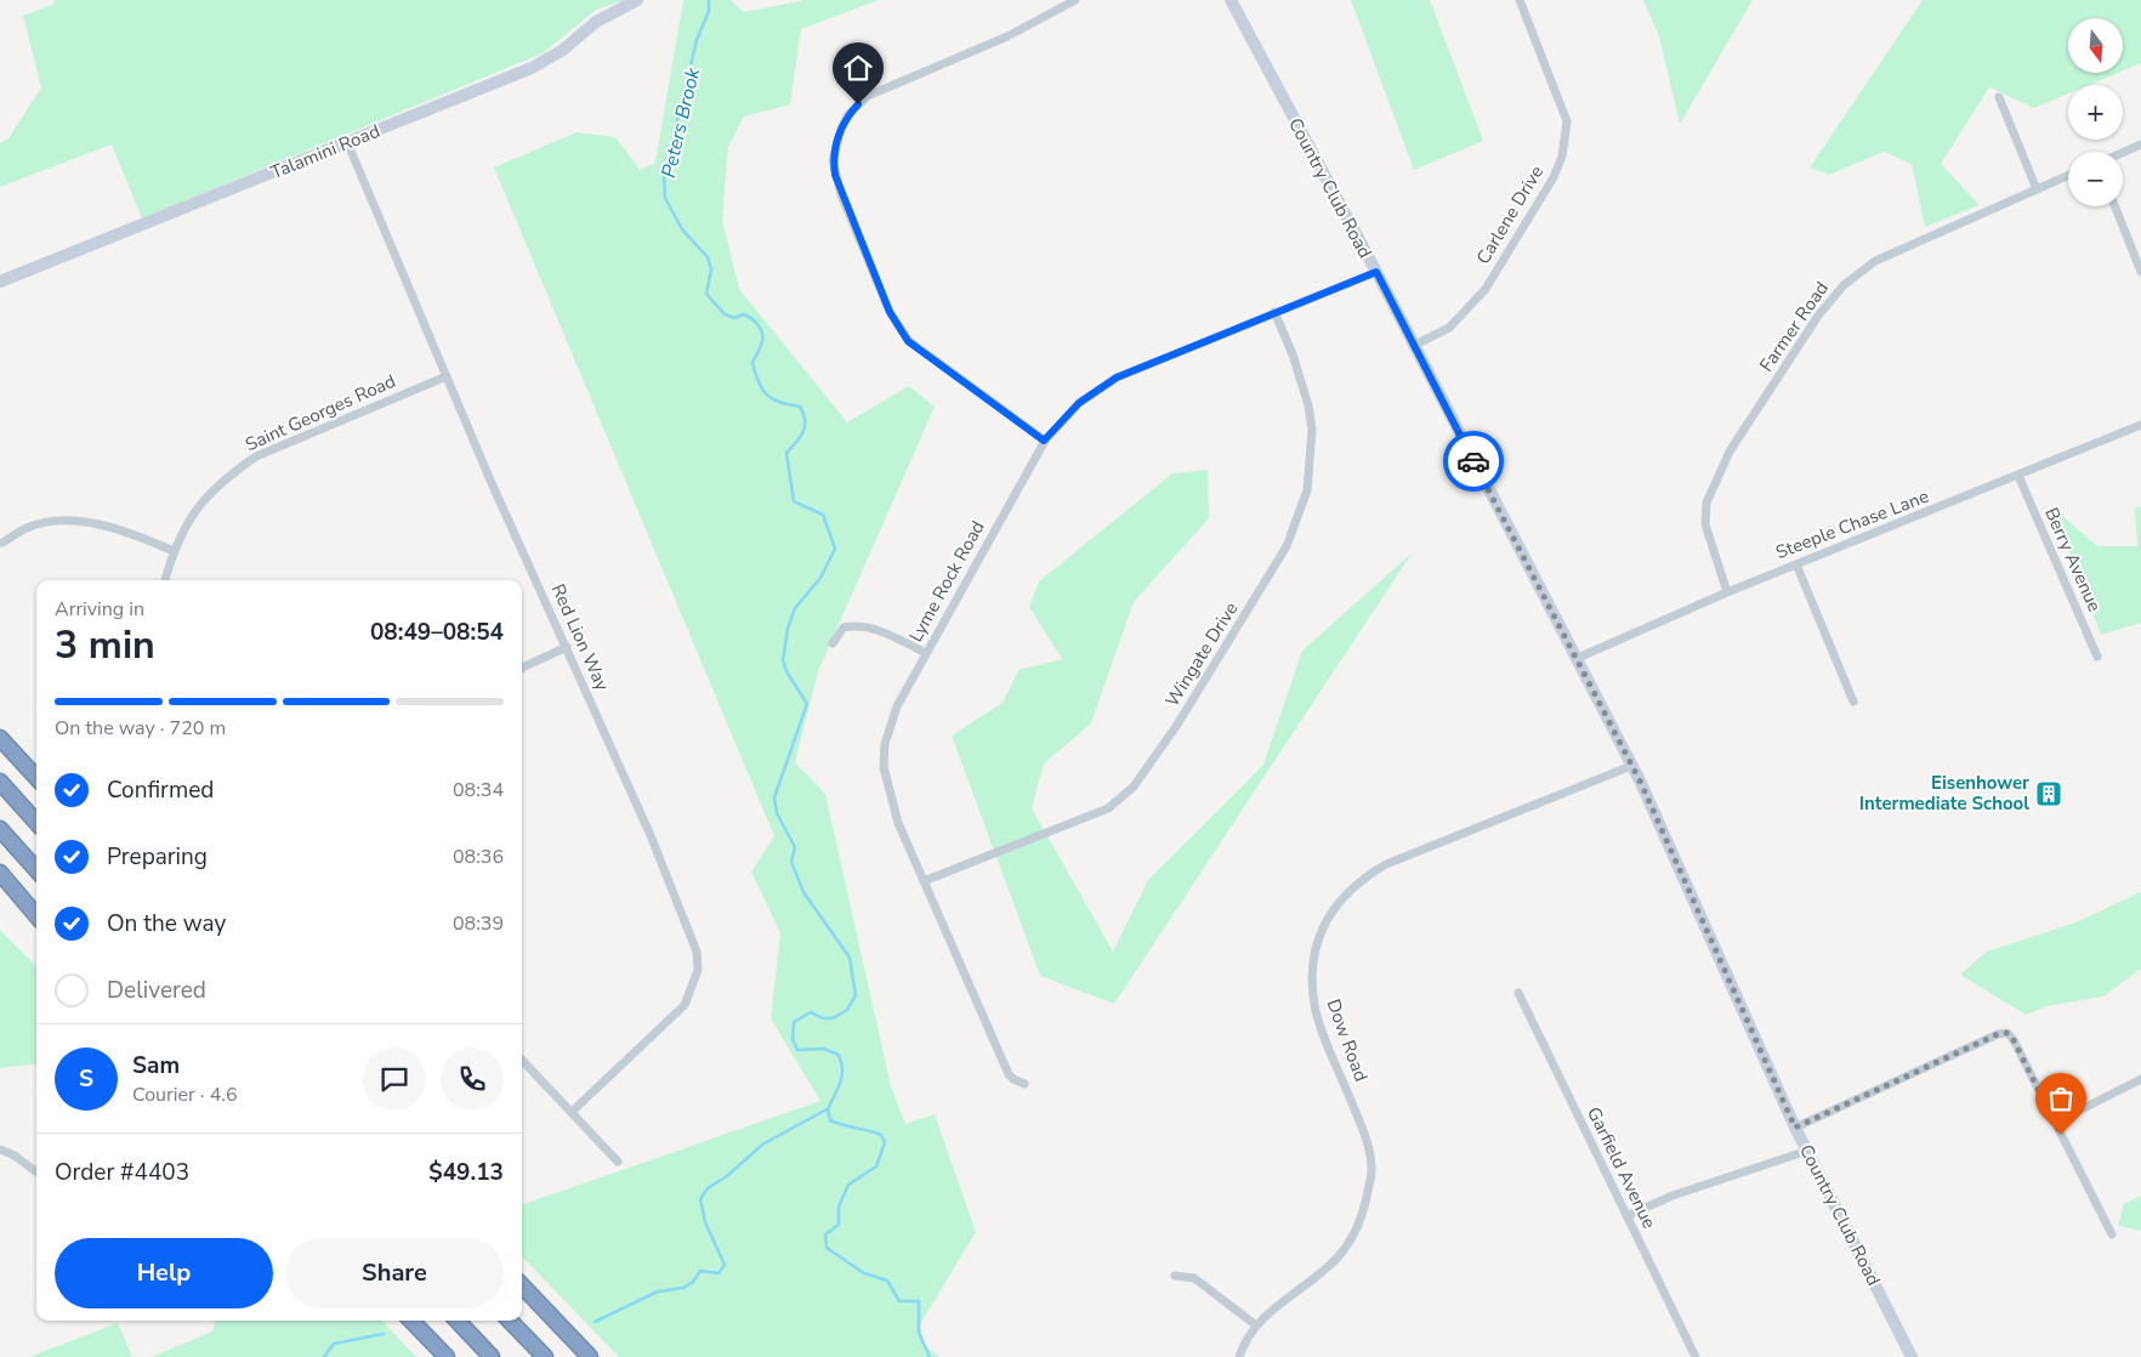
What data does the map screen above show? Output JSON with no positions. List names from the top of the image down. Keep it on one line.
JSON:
{"streets":{"street":["Talamini Road","Country Club Road","Carlene Drive","Farmer Road","Saint Georges Road","Steeple Chase Lane","Berry Avenue","Lyme Rock Road","Red Lion Way","Wingate Drive","Dow Road","Garfield Avenue"]},"crossings":[["Talamini Road","Red Lion Way"],["Country Club Road","Carlene Drive"],["Country Club Road","Steeple Chase Lane"],["Country Club Road","Lyme Rock Road"],["Country Club Road","Dow Road"],["Farmer Road","Steeple Chase Lane"],["Saint Georges Road","Red Lion Way"],["Steeple Chase Lane","Berry Avenue"],["Lyme Rock Road","Wingate Drive"]],"water":["Peters Brook"],"places":{"building":["Eisenhower Intermediate School"]},"north":"bottom","page":{"map_buttons":["+","−"],"heading":["3 min","Arriving in","08:49–08:54"],"panel":["Sam","Courier · 4.6","Order #4403","$49.13"],"bar":"On the way · 720 m","list":[["Confirmed","08:34"],["Preparing","08:36"],["On the way","08:39"],"Delivered"],"round":"S","buttons":["Help","Share"]}}
